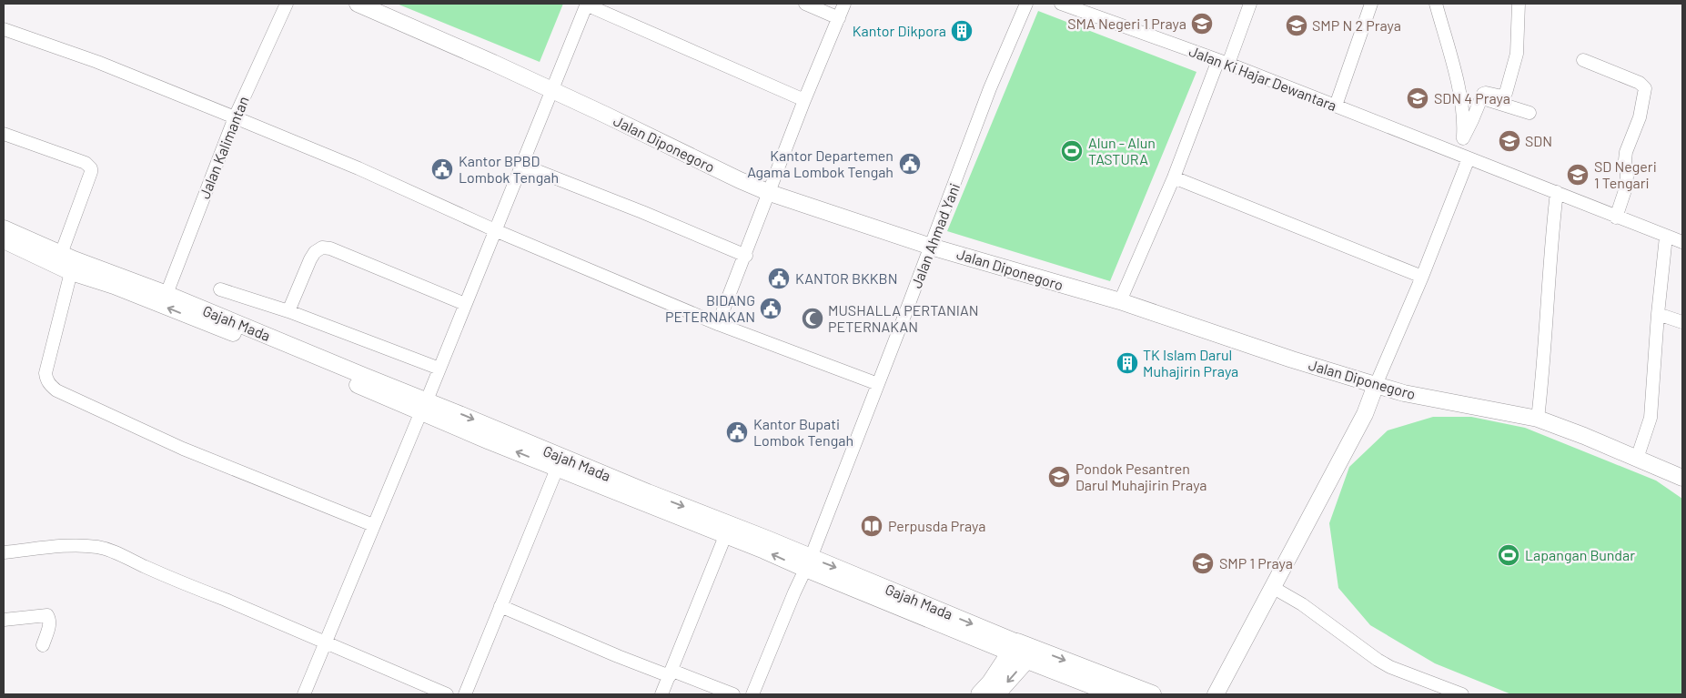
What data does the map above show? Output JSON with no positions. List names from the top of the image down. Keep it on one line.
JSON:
{"streets":{"highway":["Gajah Mada"],"main road":["Jalan Diponegoro"],"street":["Jalan Ki Hajar Dewantara","Jalan Kalimantan","Jalan Ahmad Yani"]},"crossings":[["Jalan Diponegoro","Jalan Ahmad Yani"],["Jalan Kalimantan","Gajah Mada"],["Jalan Ahmad Yani","Gajah Mada"]],"places":{"school or university":["SMA Negeri 1 Praya","SMP N 2 Praya","SDN 4 Praya","SDN","SD Negeri 1 Tengari","Pondok Pesantren Darul Muhajirin Praya","SMP 1 Praya"],"building":["Kantor Dikpora","TK Islam Darul Muhajirin Praya"],"sports":["Alun - Alun TASTURA","Lapangan Bundar"],"public building":["Kantor Departemen Agama Lombok Tengah","Kantor BPBD Lombok Tengah","KANTOR BKKBN","BIDANG PETERNAKAN","Kantor Bupati Lombok Tengah"],"mosque":["MUSHALLA PERTANIAN PETERNAKAN"],"library":["Perpusda Praya"]}}
